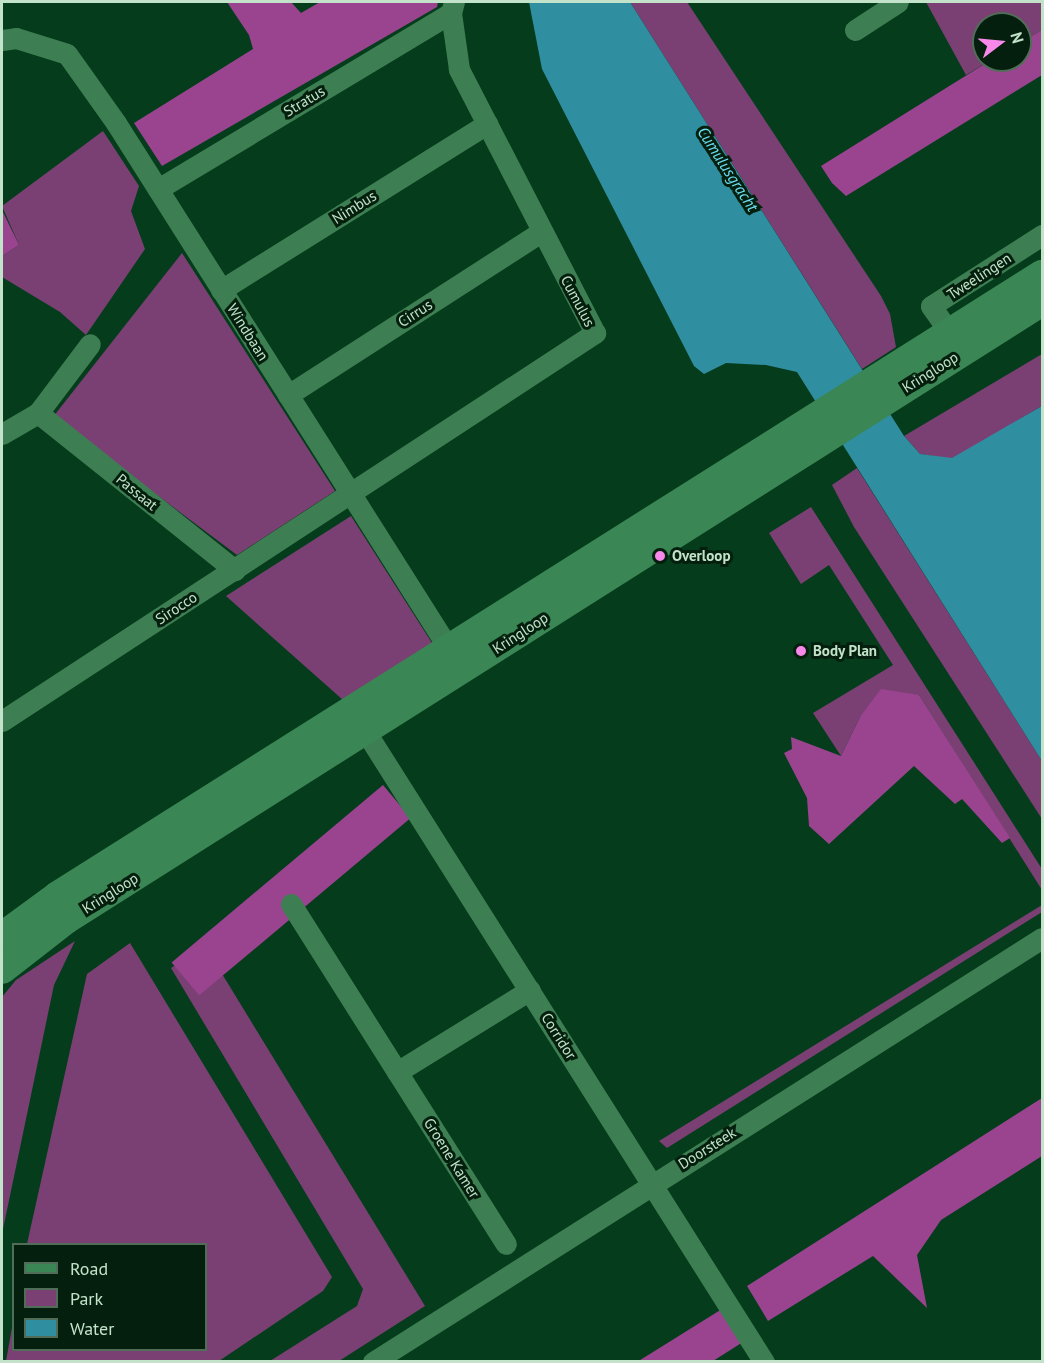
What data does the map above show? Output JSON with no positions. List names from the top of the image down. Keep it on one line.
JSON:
{"streets":{"street":["Stratus","Nimbus","Tweelingen","Cumulus","Cirrus","Windbaan","Kringloop","Passaat","Sirocco","Corridor","Doorsteek","Groene Kamer"]},"crossings":[["Stratus","Cumulus"],["Stratus","Windbaan"],["Nimbus","Cumulus"],["Nimbus","Windbaan"],["Tweelingen","Kringloop"],["Cumulus","Cirrus"],["Cumulus","Windbaan"],["Cumulus","Sirocco"],["Cirrus","Windbaan"],["Windbaan","Kringloop"],["Windbaan","Sirocco"],["Kringloop","Corridor"],["Passaat","Sirocco"],["Corridor","Doorsteek"]],"water":["Cumulusgracht"],"places":["Overloop","Body Plan"],"legend":["Road","Park","Water"],"north":"right"}
